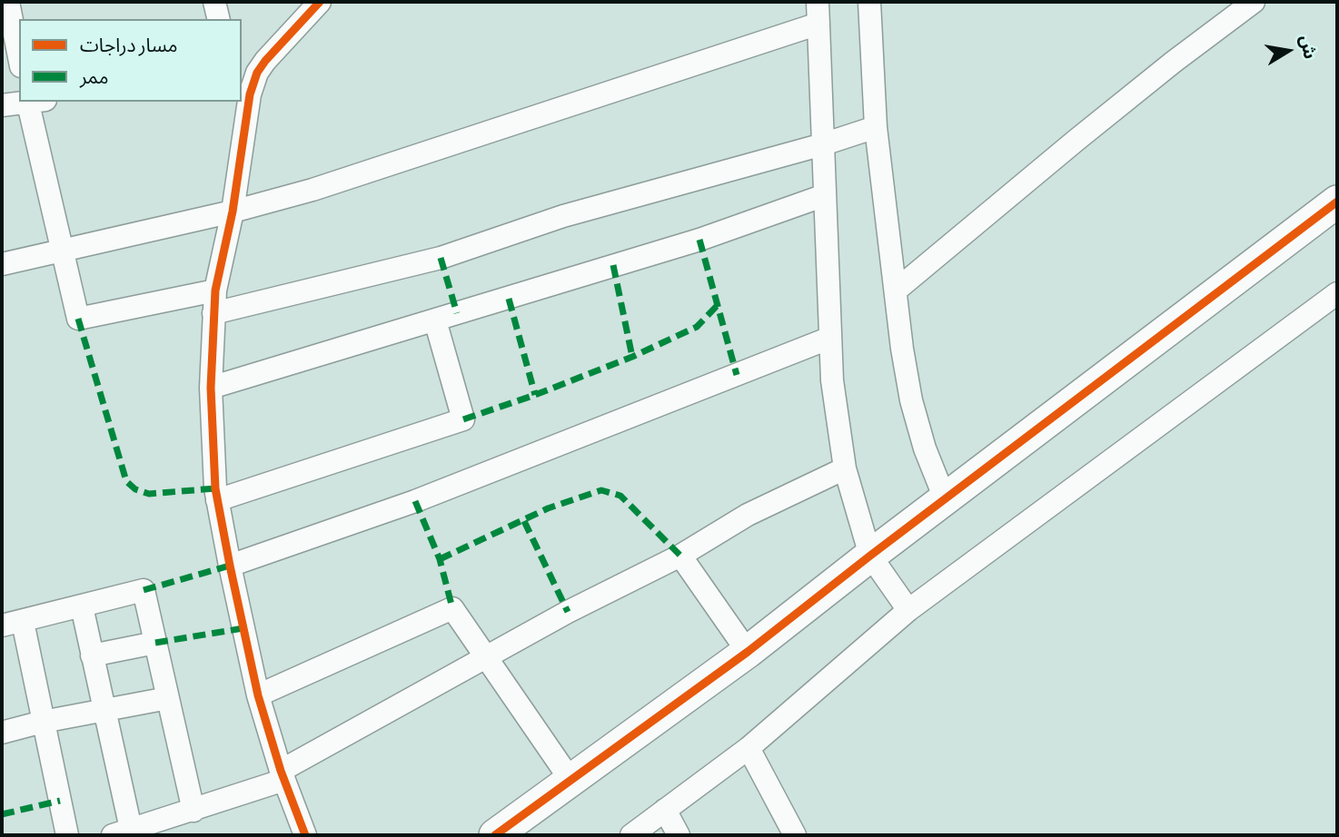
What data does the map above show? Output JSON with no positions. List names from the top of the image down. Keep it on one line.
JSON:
{"legend":["مسار دراجات","ممر"],"north":"right"}
